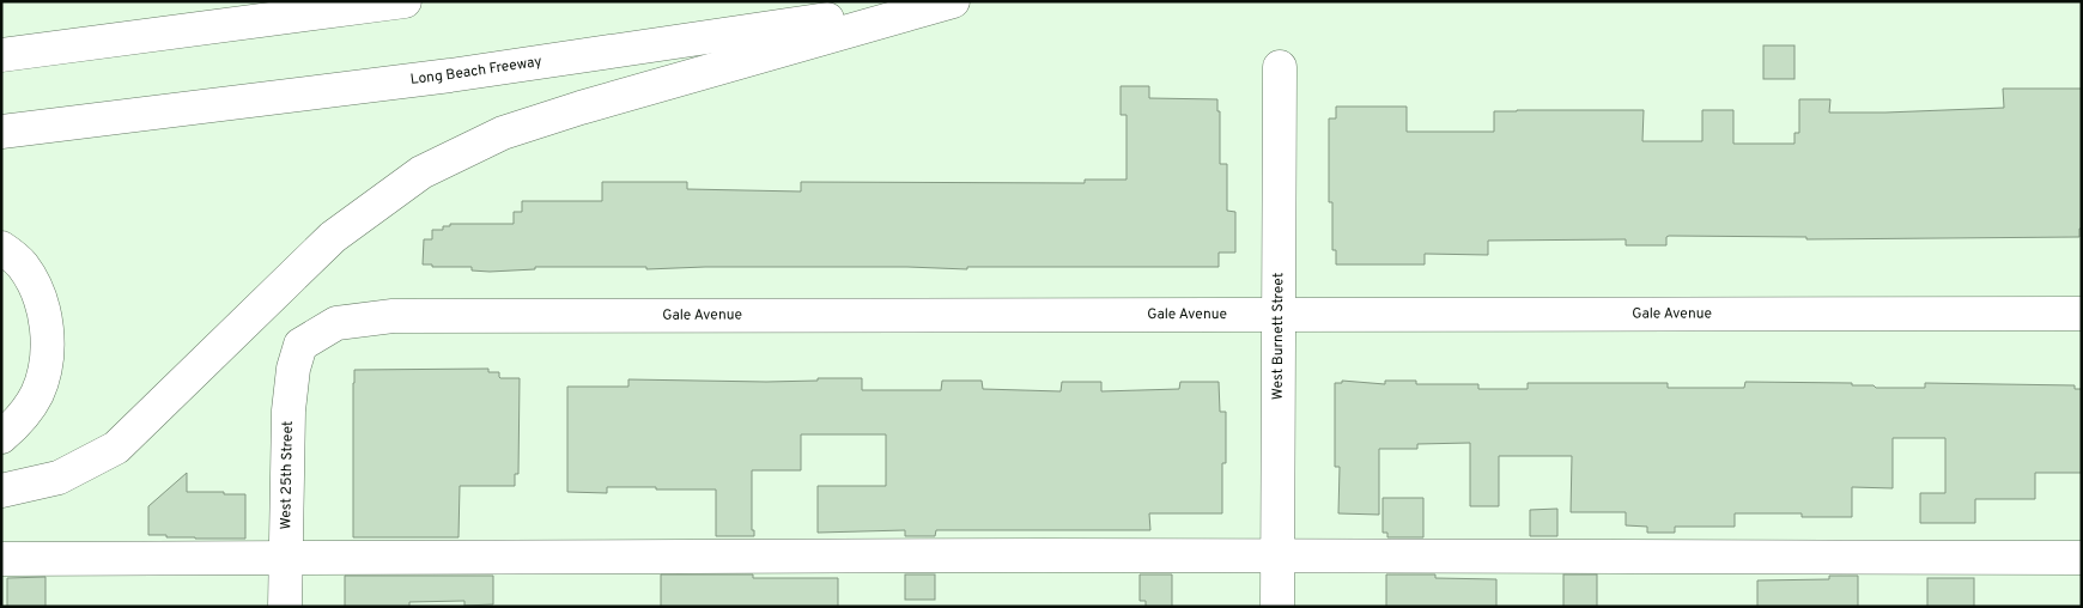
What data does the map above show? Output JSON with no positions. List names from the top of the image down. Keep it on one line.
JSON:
{"streets":{"main road":["Long Beach Freeway","Gale Avenue","West Burnett Street","West 25th Street"]},"crossings":[["Gale Avenue","West Burnett Street"],["Gale Avenue","West 25th Street"]]}
